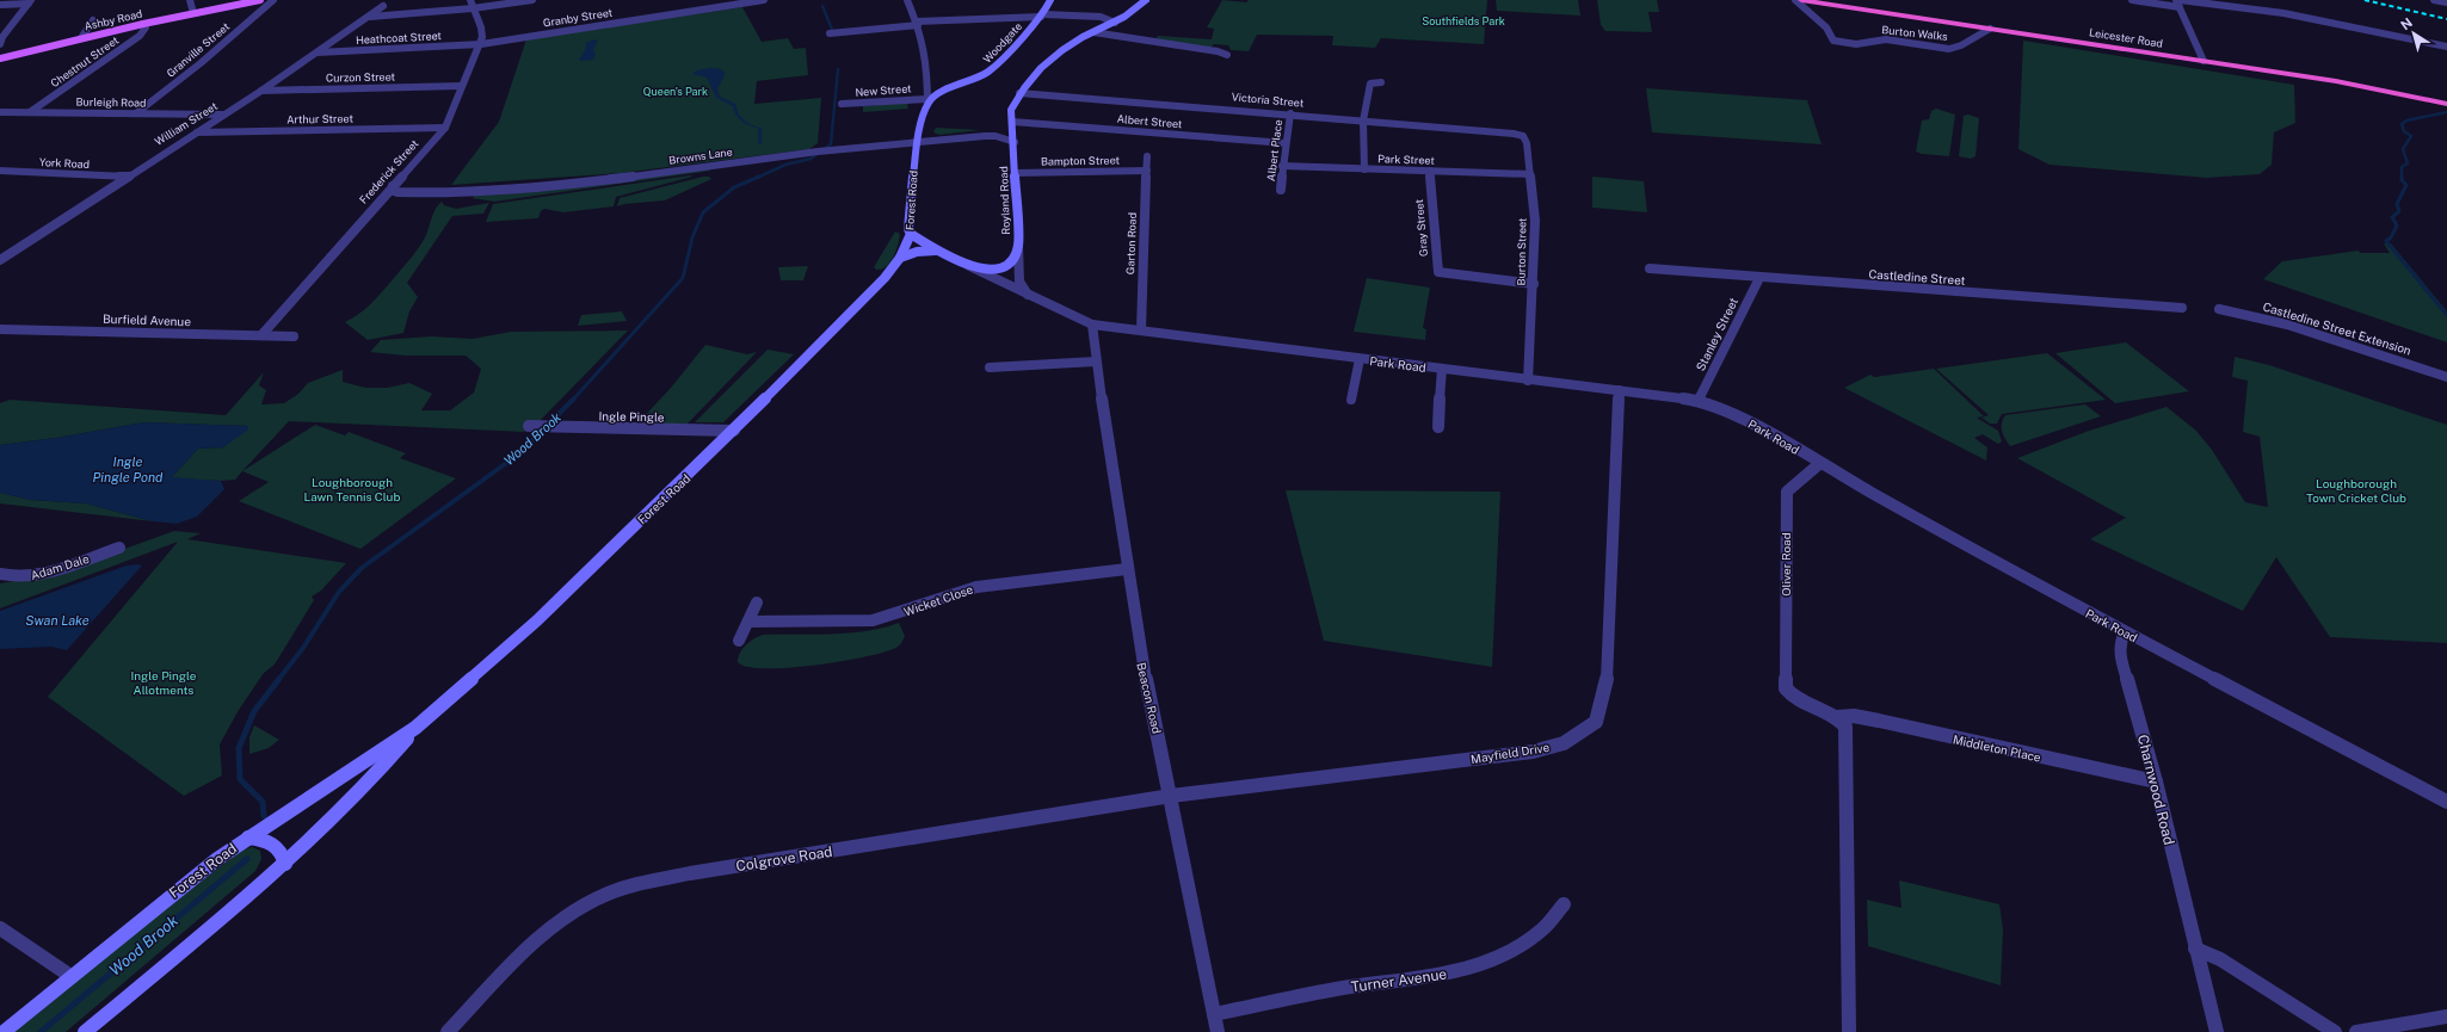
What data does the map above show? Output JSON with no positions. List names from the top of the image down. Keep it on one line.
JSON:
{"streets":{"highway":["Leicester Road"],"main road":["Ashby Road","Woodgate","Forest Road","Royland Road"],"street":["Granby Street","Burton Walks","Heathcoat Street","Granville Street","Chestnut Street","Curzon Street","New Street","Victoria Street","Burleigh Road","Arthur Street","Albert Street","William Street","Albert Place","Browns Lane","Park Street","Bampton Street","York Road","Frederick Street","Gray Street","Garton Road","Burton Street","Castledine Street","Burfield Avenue","Castledine Street Extension","Stanley Street","Park Road","Ingle Pingle","Oliver Road","Adam Dale","Wicket Close","Beacon Road","Middleton Place","Mayfield Drive","Charnwood Road","Colgrove Road","Turner Avenue"]},"crossings":[["Granby Street","Heathcoat Street"],["Granby Street","Frederick Street"],["Ashby Road","Chestnut Street"],["Burton Walks","Leicester Road"],["Heathcoat Street","William Street"],["Heathcoat Street","Frederick Street"],["Woodgate","New Street"],["Woodgate","Forest Road"],["Granville Street","Burleigh Road"],["Chestnut Street","Burleigh Road"],["Curzon Street","William Street"],["Curzon Street","Frederick Street"],["New Street","Forest Road"],["Victoria Street","Albert Place"],["Victoria Street","Royland Road"],["Victoria Street","Burton Street"],["Burleigh Road","William Street"],["Arthur Street","William Street"],["Arthur Street","Frederick Street"],["Albert Street","Albert Place"],["Albert Street","Royland Road"],["William Street","York Road"],["Albert Place","Park Street"],["Browns Lane","Bampton Street"],["Browns Lane","Frederick Street"],["Browns Lane","Forest Road"],["Browns Lane","Royland Road"],["Browns Lane","Park Road"],["Park Street","Gray Street"],["Park Street","Burton Street"],["Bampton Street","Forest Road"],["Bampton Street","Royland Road"],["Bampton Street","Garton Road"],["Bampton Street","Park Road"],["Frederick Street","Burfield Avenue"],["Forest Road","Royland Road"],["Forest Road","Park Road"],["Forest Road","Ingle Pingle"],["Royland Road","Park Road"],["Gray Street","Burton Street"],["Garton Road","Park Road"],["Burton Street","Park Road"],["Castledine Street","Stanley Street"],["Stanley Street","Park Road"],["Park Road","Oliver Road"],["Park Road","Beacon Road"],["Park Road","Mayfield Drive"],["Park Road","Charnwood Road"],["Oliver Road","Middleton Place"],["Wicket Close","Beacon Road"],["Beacon Road","Mayfield Drive"],["Beacon Road","Colgrove Road"],["Beacon Road","Turner Avenue"],["Middleton Place","Charnwood Road"],["Mayfield Drive","Colgrove Road"]],"water":["Wood Brook","Ingle Pingle Pond","Swan Lake"],"parks":["Southfields Park","Queen's Park","Loughborough Lawn Tennis Club","Loughborough Town Cricket Club","Ingle Pingle Allotments"],"north":"top left"}
